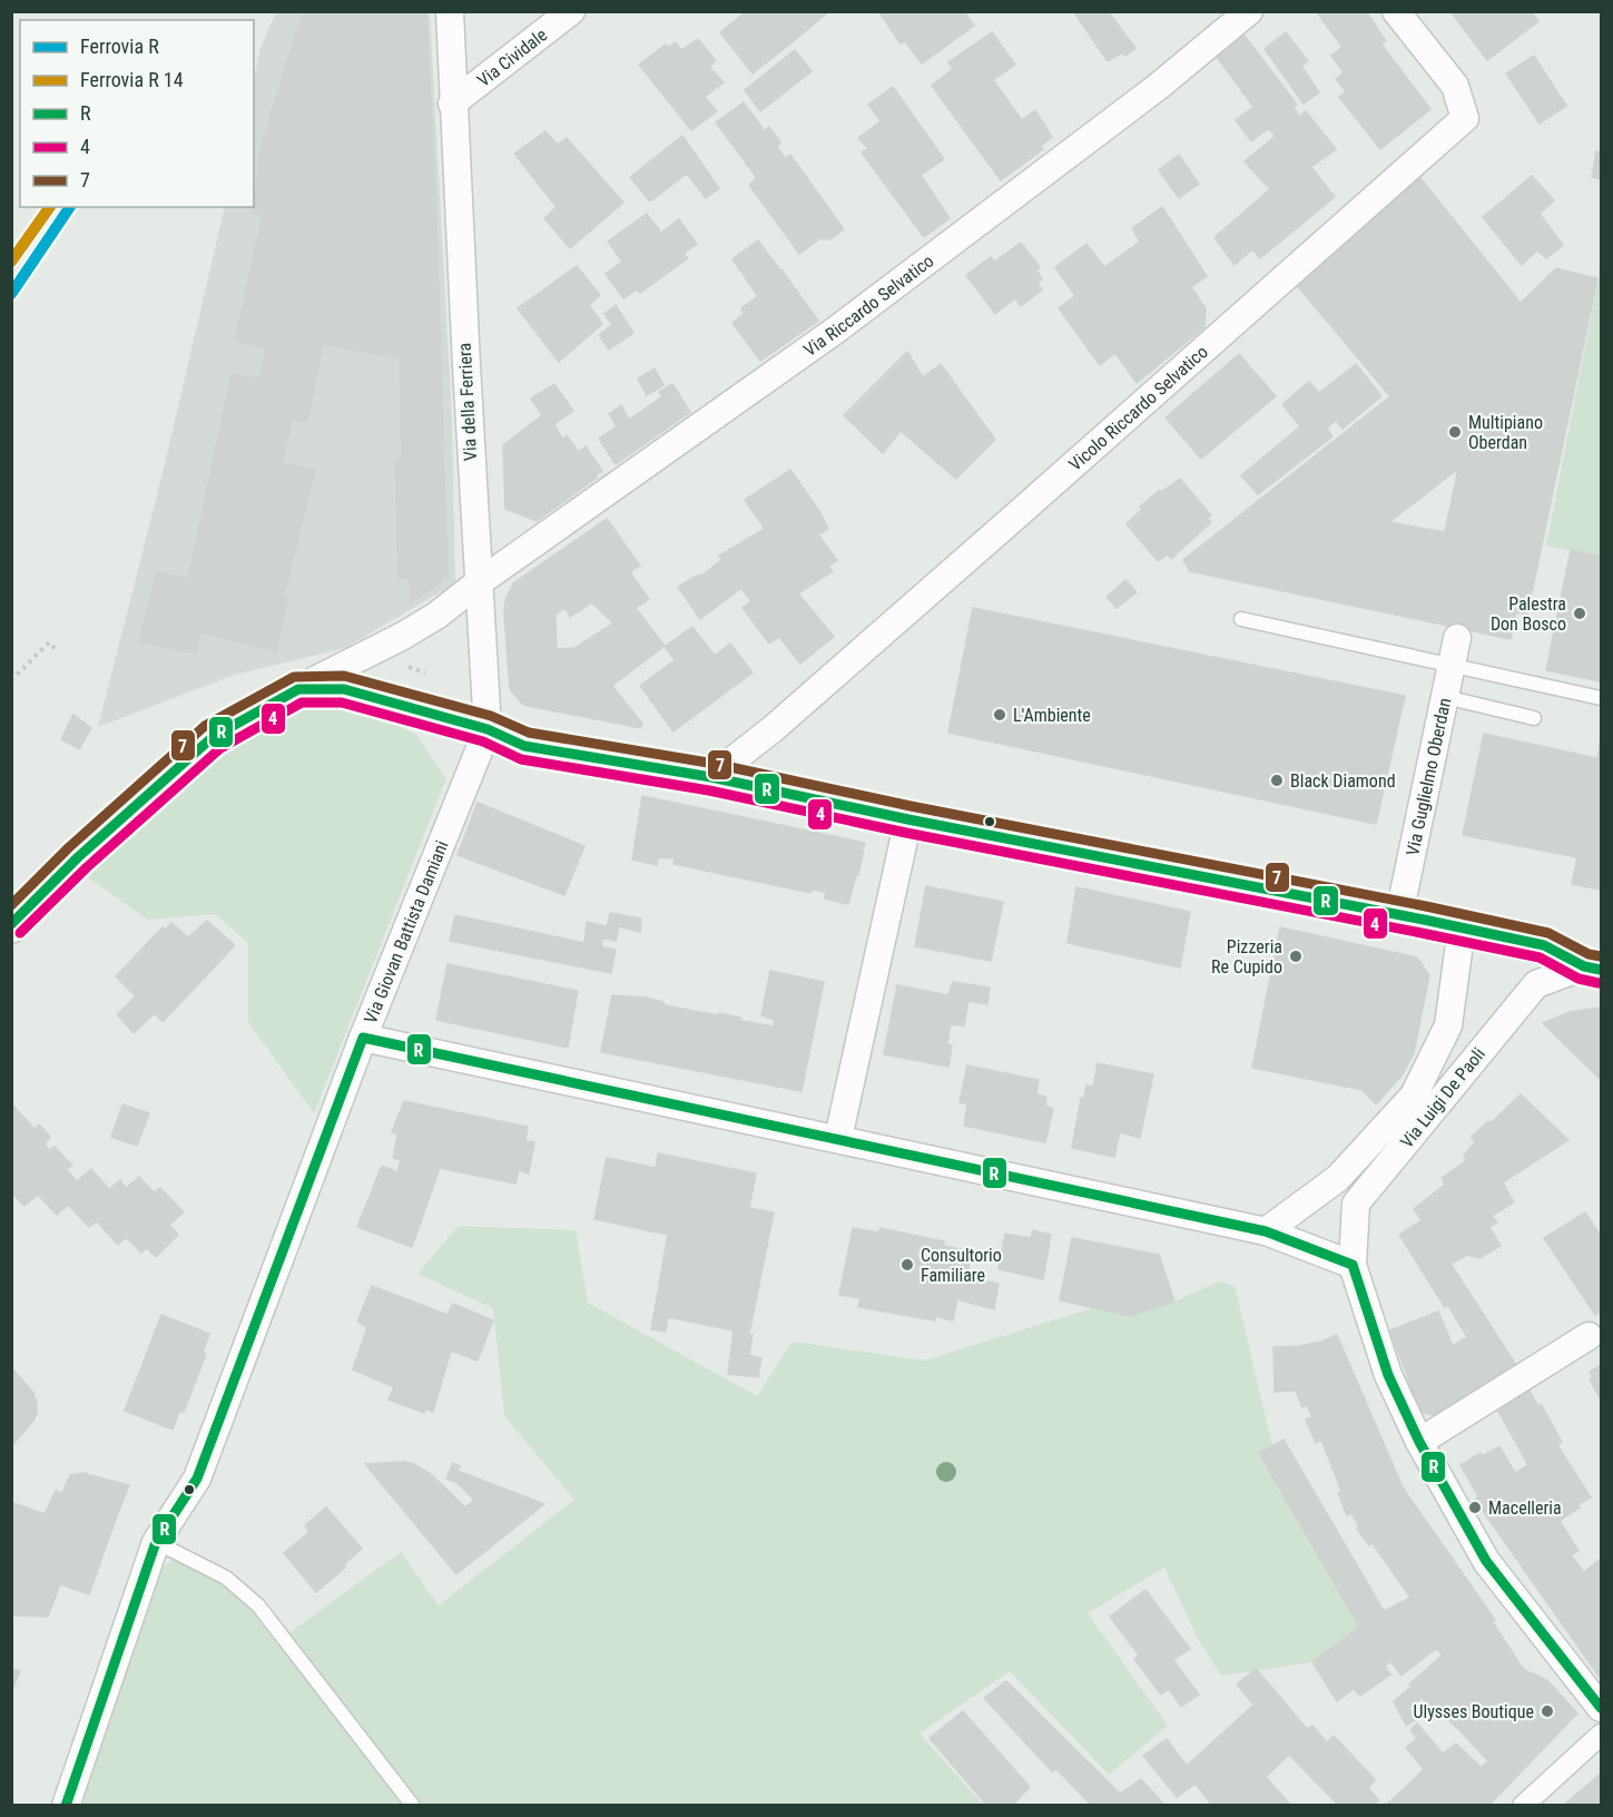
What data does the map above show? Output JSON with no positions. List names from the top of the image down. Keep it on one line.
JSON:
{"streets":{"street":["Via Cividale","Via Riccardo Selvatico","Via della Ferriera","Vicolo Riccardo Selvatico","Via Guglielmo Oberdan","Via Giovan Battista Damiani","Via Luigi De Paoli"]},"crossings":[["Via Cividale","Via della Ferriera"],["Via Riccardo Selvatico","Via della Ferriera"],["Via della Ferriera","Via Giovan Battista Damiani"]],"places":["Multipiano Oberdan","Palestra Don Bosco","L'Ambiente","Black Diamond","Pizzeria Re Cupido","Consultorio Familiare","Macelleria","Ulysses Boutique"],"lines":["rail line R","transit line 7","transit line R","transit line 4"],"legend":["Ferrovia R","Ferrovia R 14","R","4","7"]}
